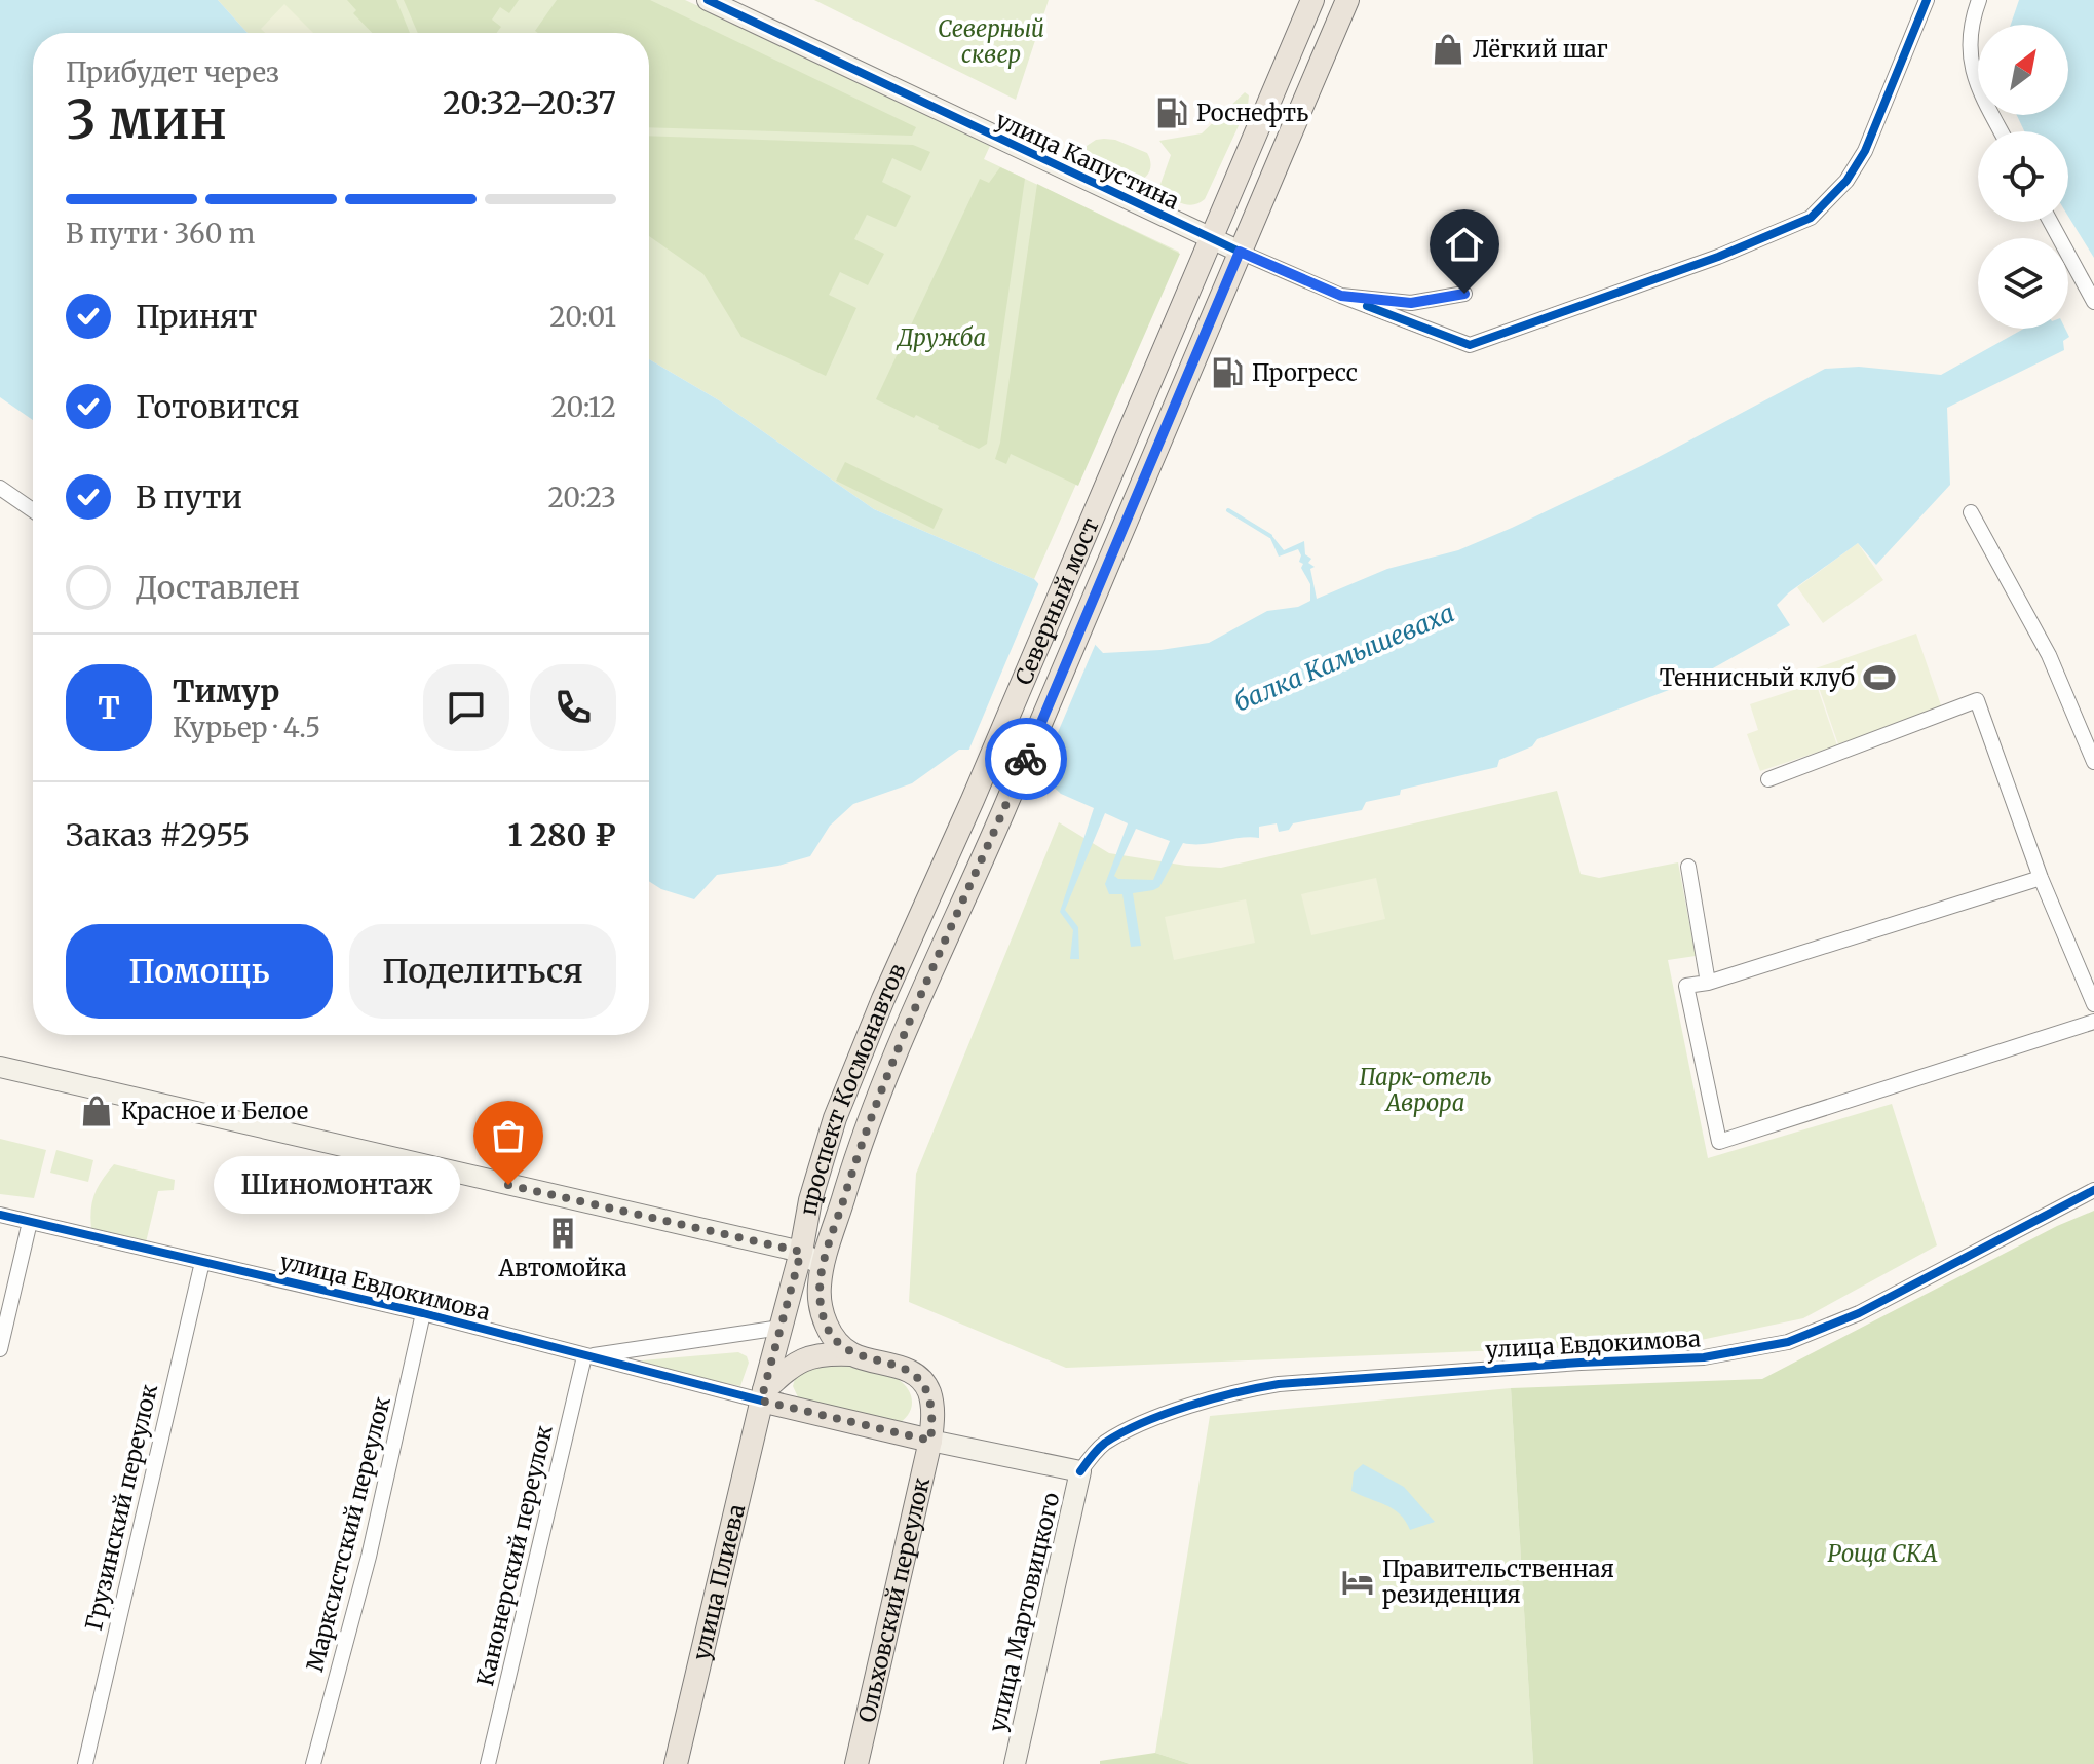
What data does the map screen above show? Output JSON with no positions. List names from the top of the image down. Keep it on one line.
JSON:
{"streets":{"main road":["Северный мост","проспект Космонавтов","улица Евдокимова","улица Плиева","Ольховский переулок"],"street":["улица Капустина","Грузинский переулок","Марксистский переулок","Канонерский переулок","улица Мартовицкого"]},"crossings":[["улица Капустина","Северный мост"],["Северный мост","проспект Космонавтов"],["проспект Космонавтов","улица Евдокимова"],["проспект Космонавтов","улица Плиева"],["улица Евдокимова","Грузинский переулок"],["улица Евдокимова","Марксистский переулок"],["улица Евдокимова","Канонерский переулок"],["улица Евдокимова","улица Плиева"],["улица Евдокимова","Ольховский переулок"],["улица Евдокимова","улица Мартовицкого"]],"water":["балка Камышеваха"],"parks":["Северный сквер","Дружба","Парк-отель Аврора","Роща СКА"],"places":{"shop":["Лёгкий шаг","Красное и Белое"],"fuel station":["Роснефть","Прогресс"],"sports":["Теннисный клуб"],"other":["Шиномонтаж"],"building":["Автомойка"],"hotel":["Правительственная резиденция"]},"north":"top right","page":{"heading":["3 мин","Прибудет через","20:32–20:37"],"panel":["Тимур","Курьер · 4.5","Заказ #2955","1 280 ₽"],"bar":"В пути · 360 m","list":[["Принят","20:01"],["Готовится","20:12"],["В пути","20:23"],"Доставлен"],"round":"Т","buttons":["Помощь","Поделиться"],"bubble":"Шиномонтаж"}}
